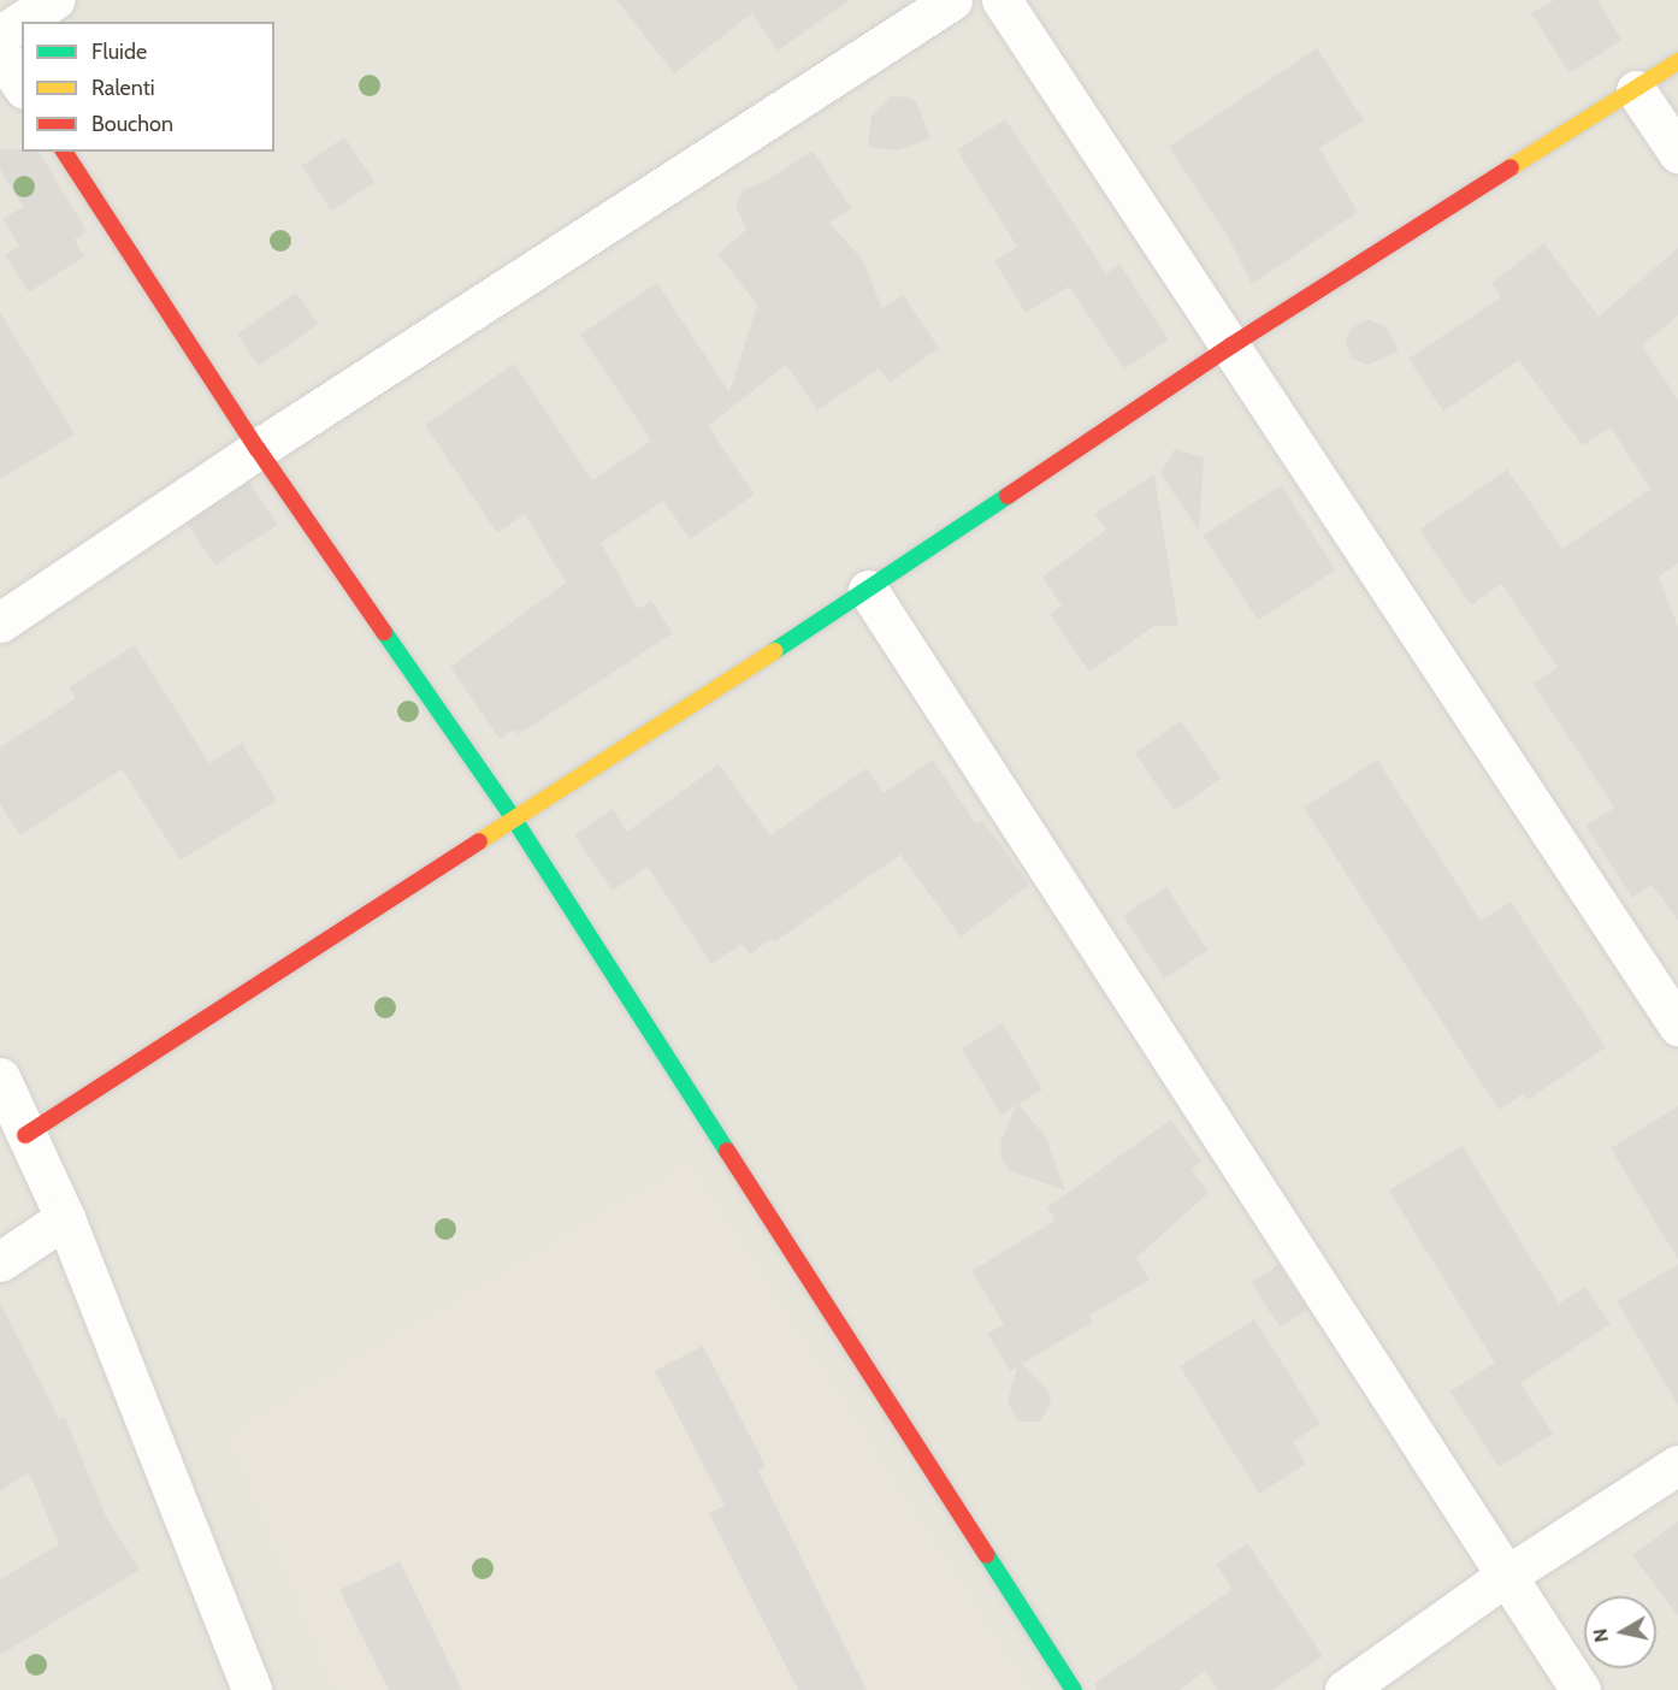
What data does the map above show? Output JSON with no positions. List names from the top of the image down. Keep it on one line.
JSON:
{"legend":["Fluide","Ralenti","Bouchon"],"north":"left"}
